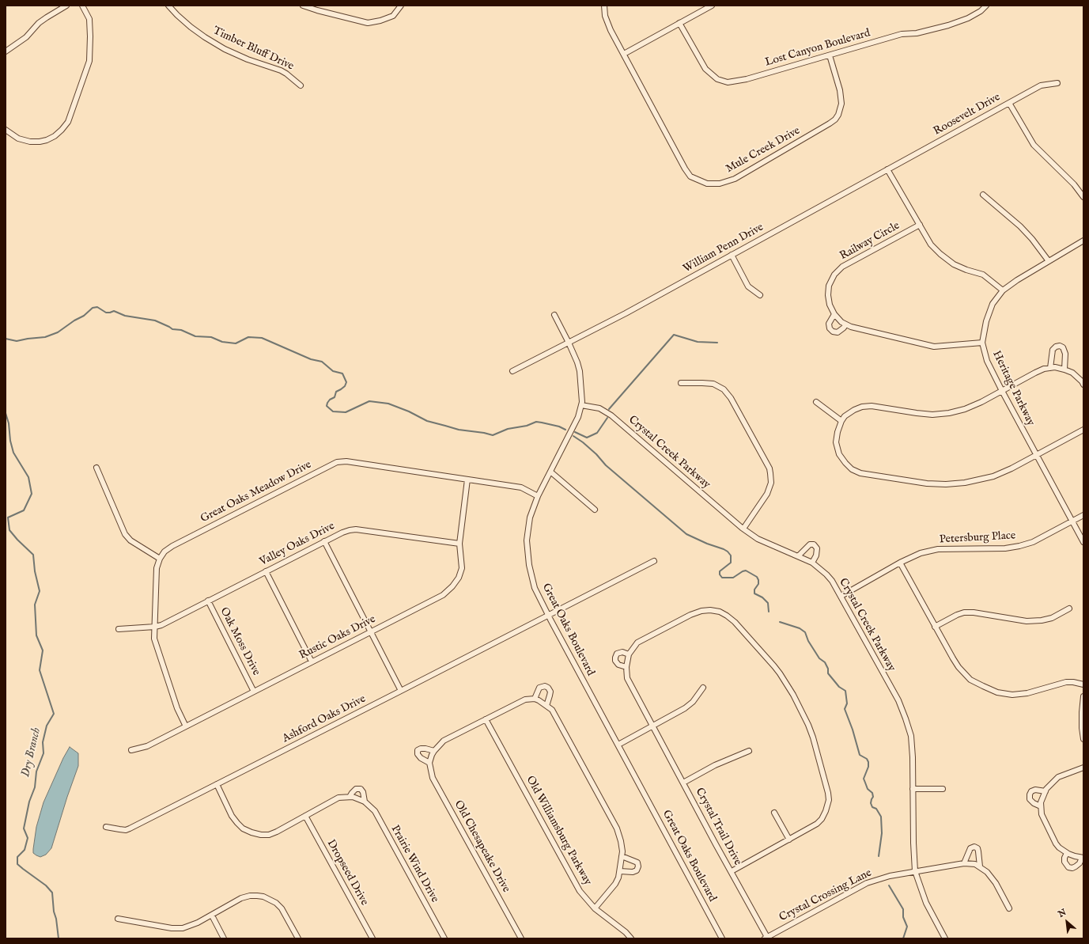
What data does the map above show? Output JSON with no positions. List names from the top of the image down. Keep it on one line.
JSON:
{"streets":{"street":["Lost Canyon Boulevard","Timber Bluff Drive","Roosevelt Drive","Mule Creek Drive","Railway Circle","William Penn Drive","Heritage Parkway","Crystal Creek Parkway","Great Oaks Meadow Drive","Petersburg Place","Valley Oaks Drive","Great Oaks Boulevard","Rustic Oaks Drive","Oak Moss Drive","Ashford Oaks Drive","Crystal Trail Drive","Old Williamsburg Parkway","Old Chesapeake Drive","Prairie Wind Drive","Dropseed Drive","Crystal Crossing Lane"]},"crossings":[["Lost Canyon Boulevard","Mule Creek Drive"],["Roosevelt Drive","William Penn Drive"],["Railway Circle","Heritage Parkway"],["William Penn Drive","Great Oaks Boulevard"],["Heritage Parkway","Petersburg Place"],["Crystal Creek Parkway","Petersburg Place"],["Crystal Creek Parkway","Great Oaks Boulevard"],["Crystal Creek Parkway","Crystal Crossing Lane"],["Great Oaks Meadow Drive","Great Oaks Boulevard"],["Great Oaks Meadow Drive","Rustic Oaks Drive"],["Valley Oaks Drive","Rustic Oaks Drive"],["Valley Oaks Drive","Oak Moss Drive"],["Great Oaks Boulevard","Ashford Oaks Drive"],["Rustic Oaks Drive","Oak Moss Drive"],["Ashford Oaks Drive","Prairie Wind Drive"],["Crystal Trail Drive","Crystal Crossing Lane"],["Prairie Wind Drive","Dropseed Drive"]],"water":["Dry Branch"],"north":"top left"}
